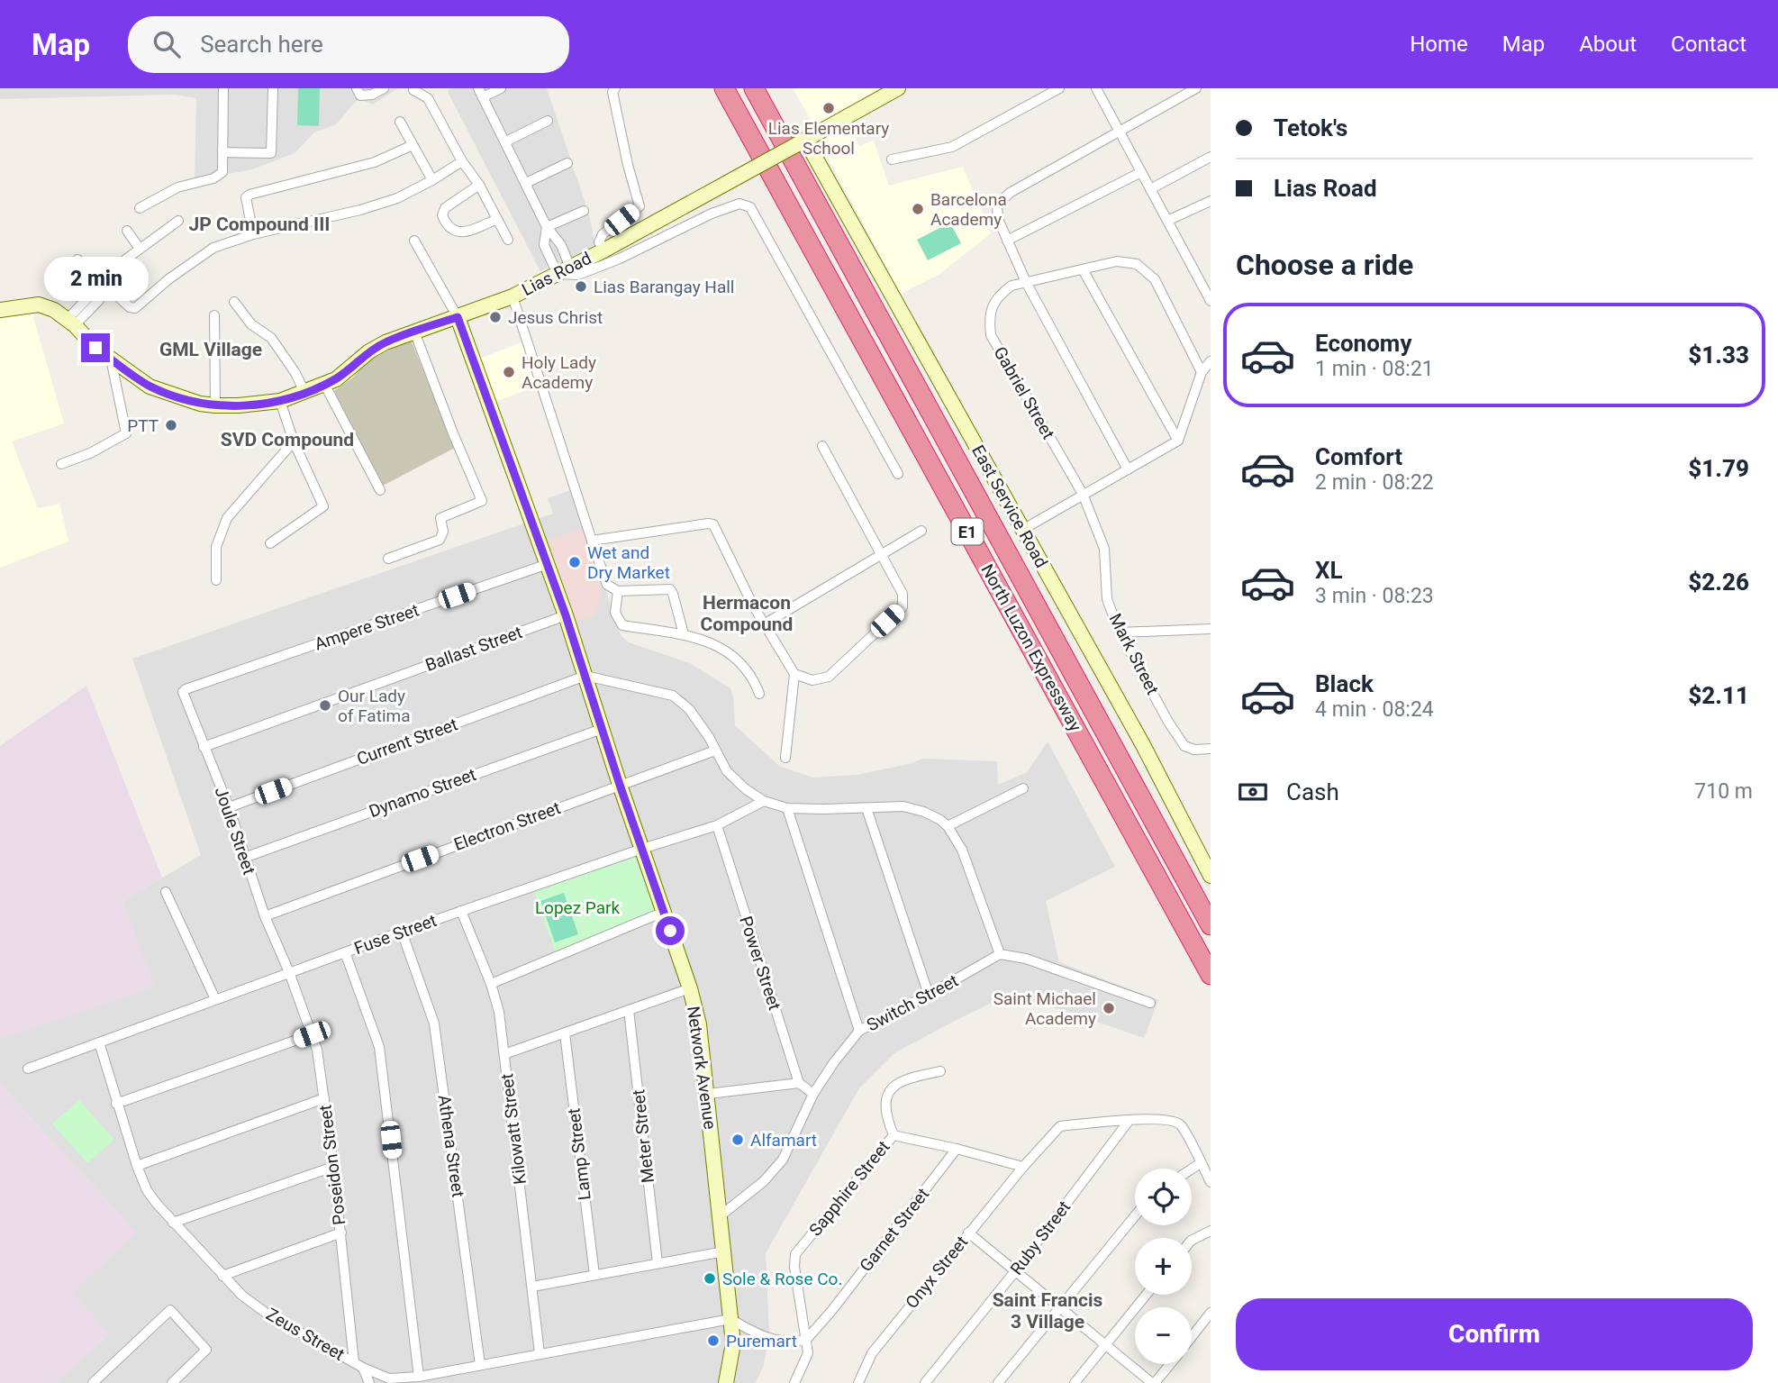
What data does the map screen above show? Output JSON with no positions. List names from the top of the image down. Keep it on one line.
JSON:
{"streets":{"highway":["E1","North Luzon Expressway"],"main road":["Lias Road","East Service Road","Network Avenue"],"street":["Gabriel Street","Ampere Street","Ballast Street","Mark Street","Current Street","Dynamo Street","Electron Street","Joule Street","Fuse Street","Power Street","Switch Street","Kilowatt Street","Meter Street","Athena Street","Lamp Street","Poseidon Street","Sapphire Street","Garnet Street","Ruby Street","Onyx Street","Zeus Street"]},"crossings":[["Lias Road","East Service Road"],["Lias Road","Network Avenue"],["Gabriel Street","Mark Street"],["Ampere Street","Joule Street"],["Ampere Street","Network Avenue"],["Ballast Street","Joule Street"],["Ballast Street","Network Avenue"],["Current Street","Joule Street"],["Current Street","Network Avenue"],["Dynamo Street","Joule Street"],["Dynamo Street","Network Avenue"],["Electron Street","Joule Street"],["Electron Street","Network Avenue"],["Joule Street","Fuse Street"],["Joule Street","Poseidon Street"],["Fuse Street","Power Street"],["Fuse Street","Network Avenue"],["Fuse Street","Kilowatt Street"],["Fuse Street","Athena Street"],["Fuse Street","Poseidon Street"],["Fuse Street","Zeus Street"],["Switch Street","Network Avenue"],["Network Avenue","Zeus Street"],["Kilowatt Street","Zeus Street"],["Athena Street","Zeus Street"],["Poseidon Street","Zeus Street"],["Sapphire Street","Garnet Street"],["Ruby Street","Onyx Street"]],"districts":["JP Compound III","GML Village","SVD Compound","Hermacon Compound","Saint Francis 3 Village"],"parks":["Lopez Park"],"places":["Lias Elementary School","Barcelona Academy","Lias Barangay Hall","Jesus Christ","Holy Lady Academy","PTT","Wet and Dry Market","Our Lady of Fatima","Saint Michael Academy","Alfamart","Sole & Rose Co.","Puremart"],"page":{"header":"Map","search":"Search here","nav":["Home","Map","About","Contact"],"banner":["Tetok's","Lias Road"],"heading":"Choose a ride","bubble":"2 min","list":[{"name":"Economy","note":"1 min · 08:21","value":"$1.33"},{"name":"Comfort","note":"2 min · 08:22","value":"$1.79"},{"name":"XL","note":"3 min · 08:23","value":"$2.26"},{"name":"Black","note":"4 min · 08:24","value":"$2.11"}],"pay":["Cash","710 m"],"map_buttons":["+","−"],"buttons":"Confirm"}}
